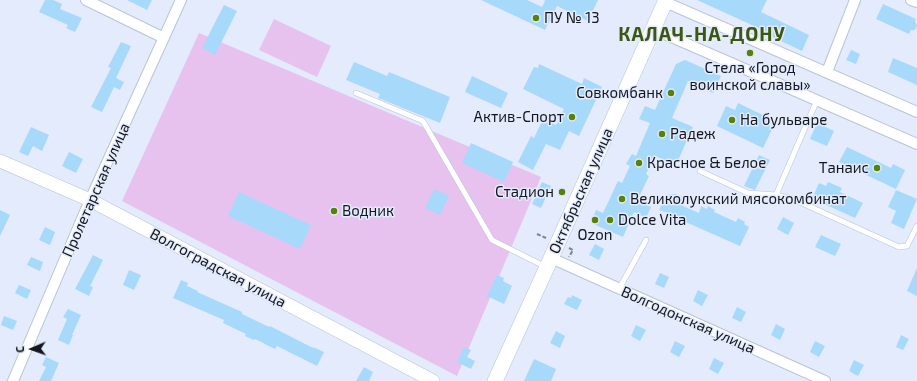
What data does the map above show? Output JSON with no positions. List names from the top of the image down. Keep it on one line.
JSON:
{"streets":{"main road":["Октябрьская улица"],"street":["Пролетарская улица","Волгоградская улица","Волгодонская улица"]},"crossings":[["Пролетарская улица","Волгоградская улица"],["Октябрьская улица","Волгодонская улица"]],"districts":["КАЛАЧ-НА-ДОНУ"],"places":["ПУ № 13","Стела «Город воинской славы»","Совкомбанк","Актив-Спорт","На бульваре","Радеж","Красное & Белое","Танаис","Стадион","Великолукский мясокомбинат","Водник","Ozon","Dolce Vita"],"north":"left"}
